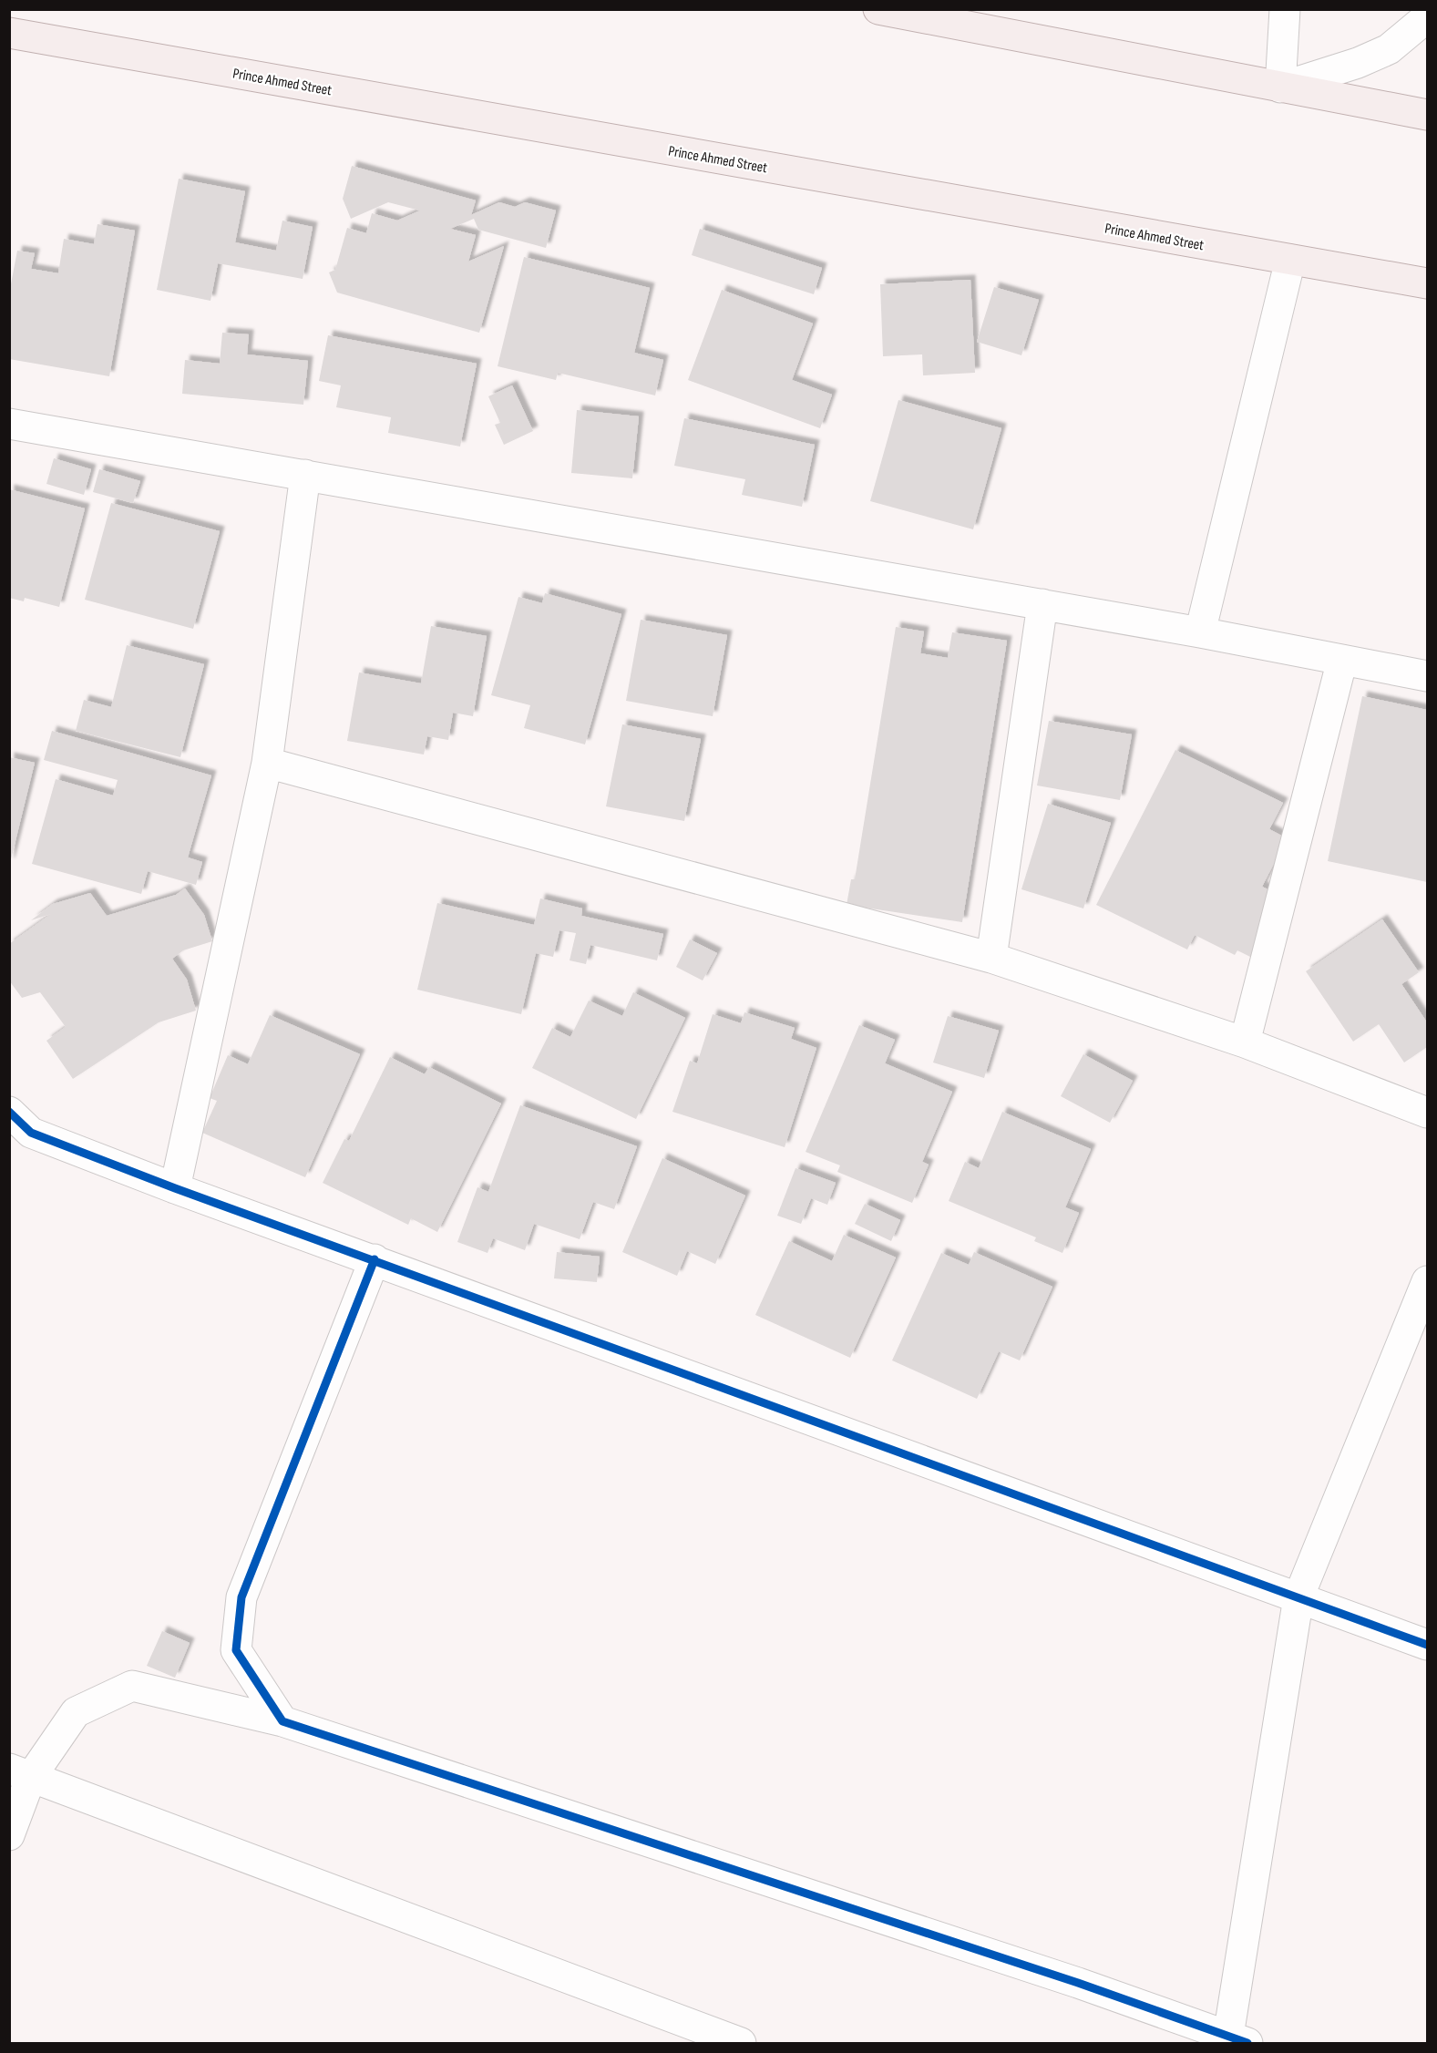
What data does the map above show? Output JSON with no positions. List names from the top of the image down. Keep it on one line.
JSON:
{"streets":{"main road":["Prince Ahmed Street"]}}
